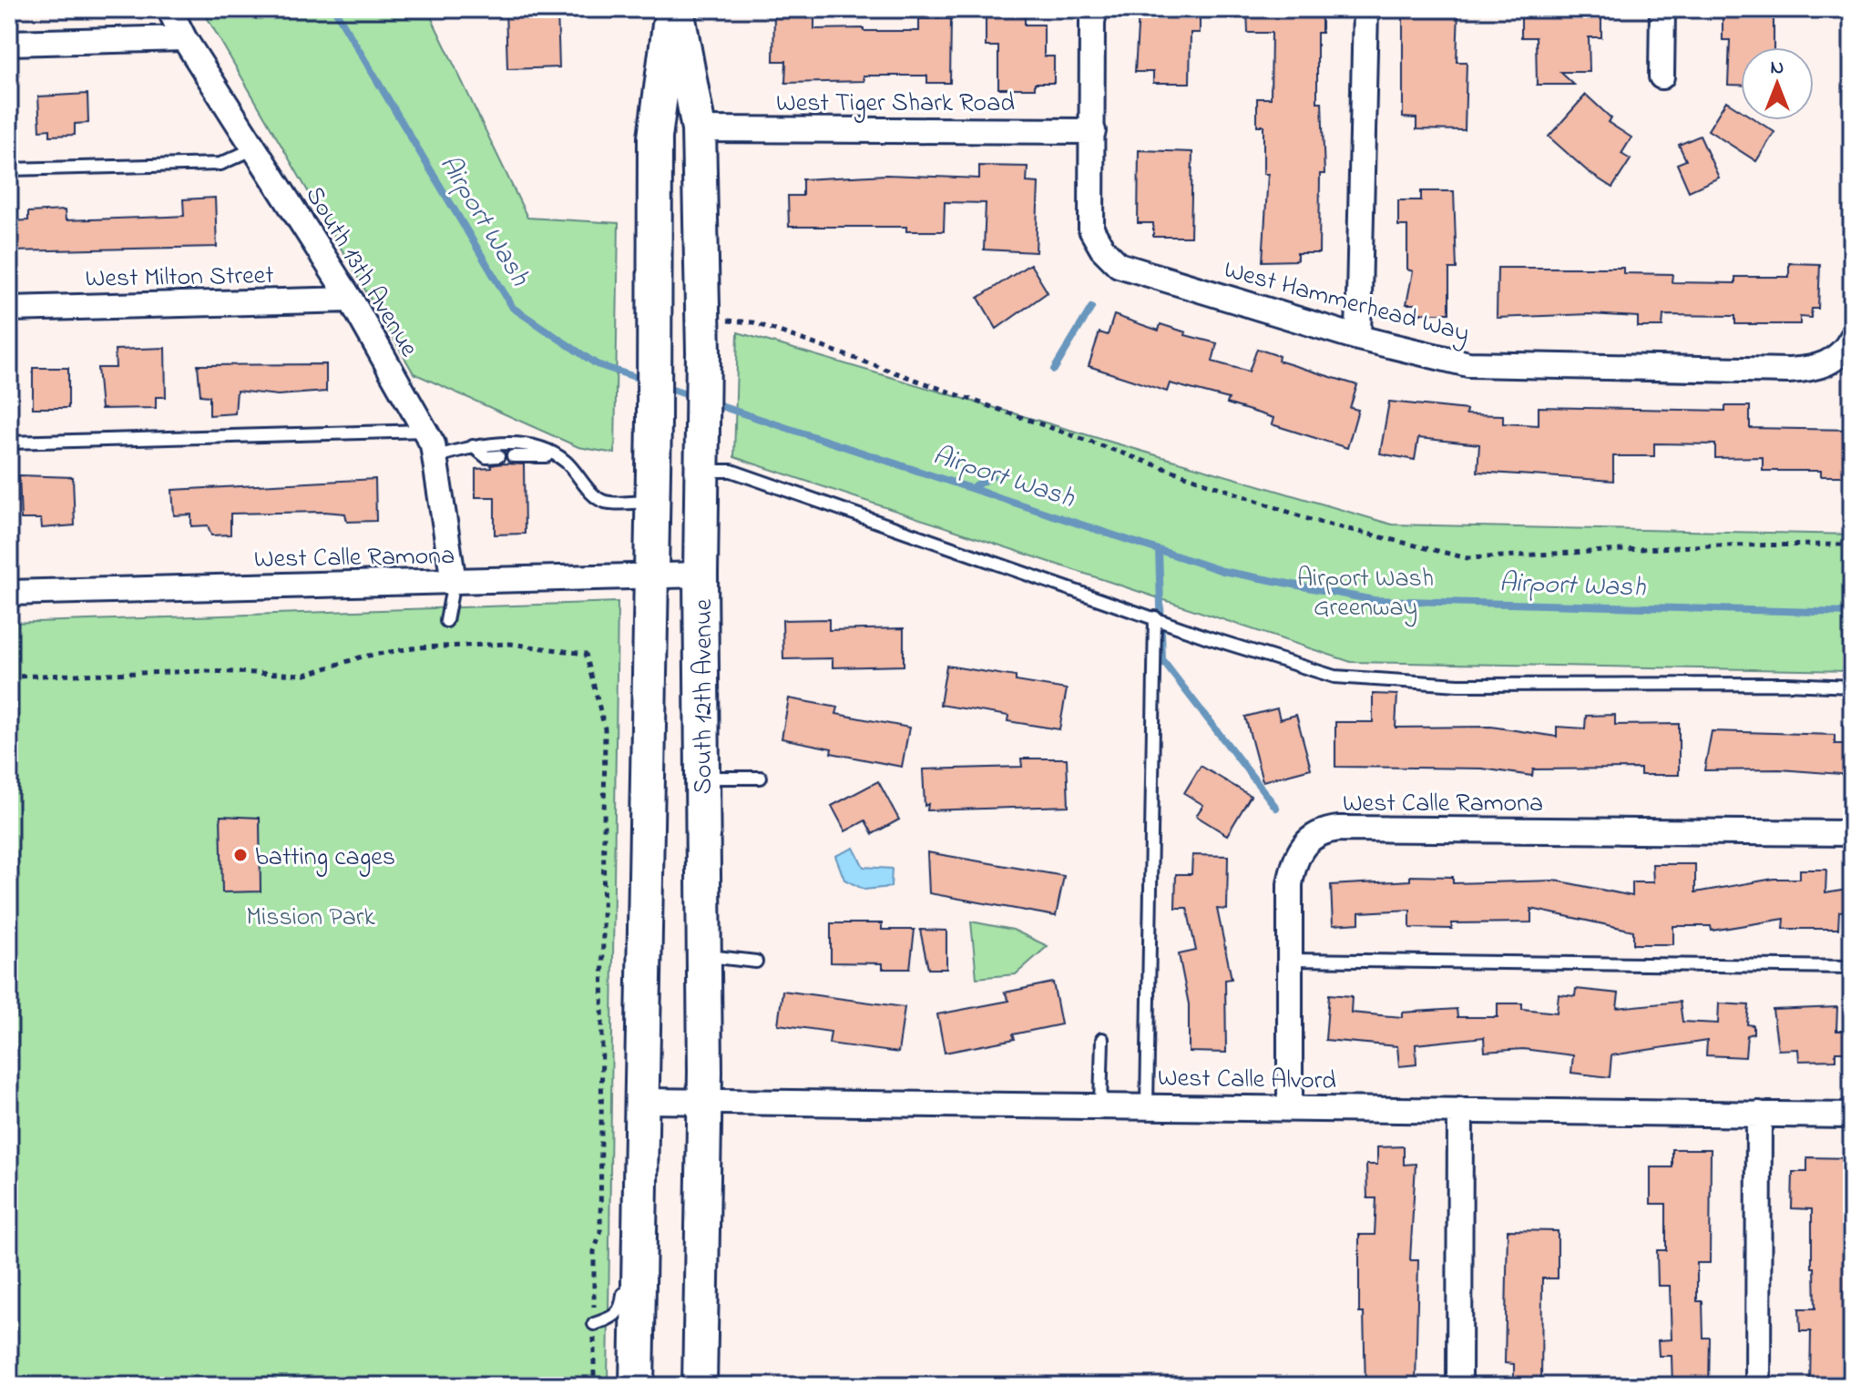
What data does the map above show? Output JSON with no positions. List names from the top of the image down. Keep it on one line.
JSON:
{"streets":{"main road":["South 12th Avenue"],"street":["West Tiger Shark Road","South 13th Avenue","West Milton Street","West Hammerhead Way","West Calle Ramona","West Calle Alvord"]},"crossings":[["West Tiger Shark Road","West Hammerhead Way"],["West Tiger Shark Road","South 12th Avenue"],["South 13th Avenue","West Milton Street"],["South 13th Avenue","West Calle Ramona"],["West Calle Ramona","South 12th Avenue"],["West Calle Ramona","West Calle Alvord"],["South 12th Avenue","West Calle Alvord"]],"water":["Airport Wash"],"parks":["Airport Wash Greenway","Mission Park"],"places":["batting cages"],"north":"top"}
